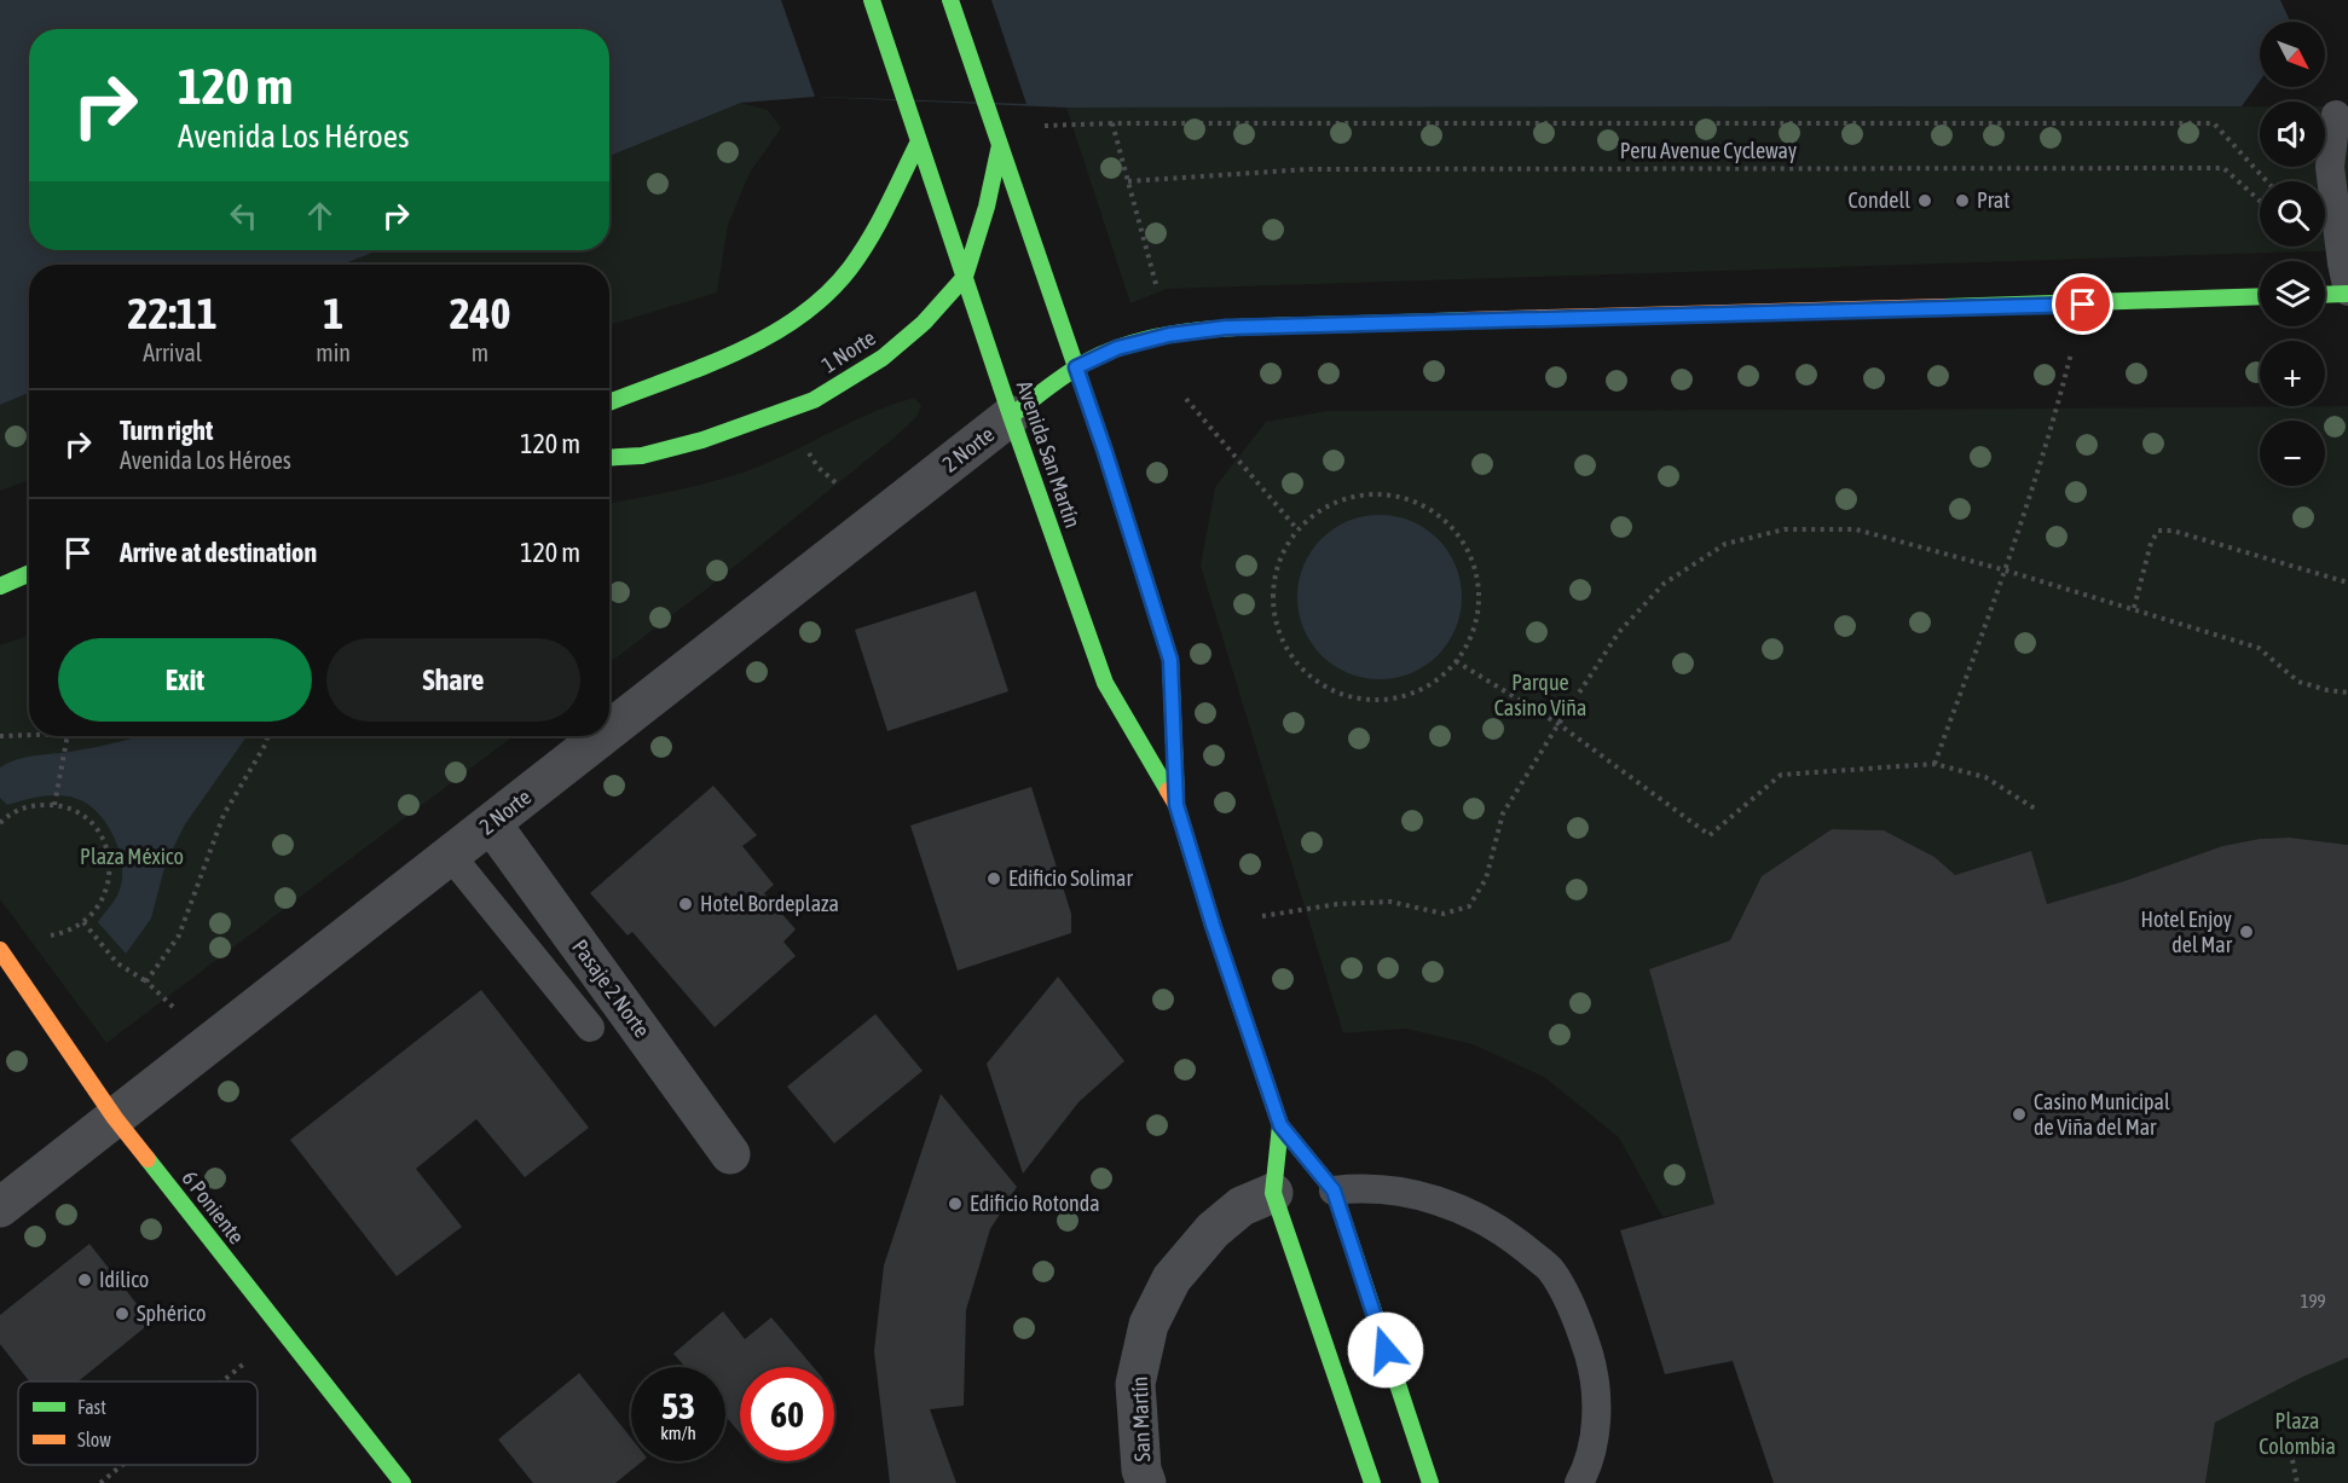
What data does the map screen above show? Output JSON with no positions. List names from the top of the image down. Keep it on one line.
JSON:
{"streets":{"main road":["1 Norte","Avenida San Martín","6 Poniente"],"street":["2 Norte","Pasaje 2 Norte","San Martín"],"path":["Peru Avenue Cycleway"]},"crossings":[["1 Norte","Avenida San Martín"],["2 Norte","Avenida San Martín"],["2 Norte","Pasaje 2 Norte"],["2 Norte","6 Poniente"],["Avenida San Martín","San Martín"]],"parks":["Parque Casino Viña","Plaza México","Plaza Colombia"],"places":["Condell","Prat","Edificio Solimar","Hotel Bordeplaza","Hotel Enjoy del Mar","Casino Municipal de Viña del Mar","Edificio Rotonda","Idílico","Sphérico"],"house_numbers":["199"],"legend":["Fast","Slow"],"north":"bottom right","page":{"map_buttons":["+","−"],"turn":["120 m","Avenida Los Héroes"],"eta":["22:11","Arrival","1","min","240","m"],"list":[{"name":"Turn right","note":"Avenida Los Héroes","value":"120 m"},{"name":"Arrive at destination","value":"120 m"}],"buttons":["Exit","Share"],"speed":"53 km/h","limit":"60"}}
